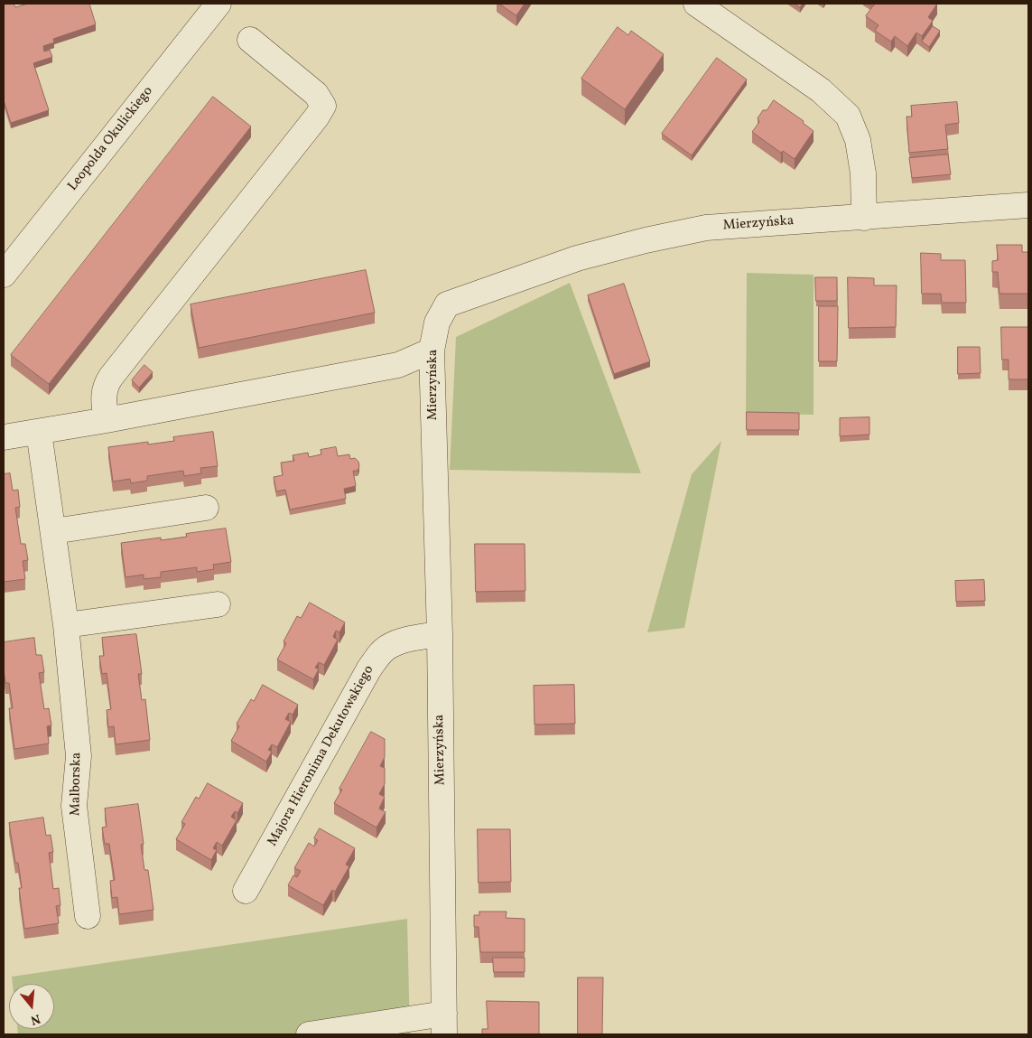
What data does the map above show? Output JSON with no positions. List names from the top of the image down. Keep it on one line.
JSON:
{"streets":{"street":["Leopolda Okulickiego","Mierzyńska","Majora Hieronima Dekutowskiego","Malborska"]},"crossings":[["Mierzyńska","Majora Hieronima Dekutowskiego"]],"north":"bottom"}
